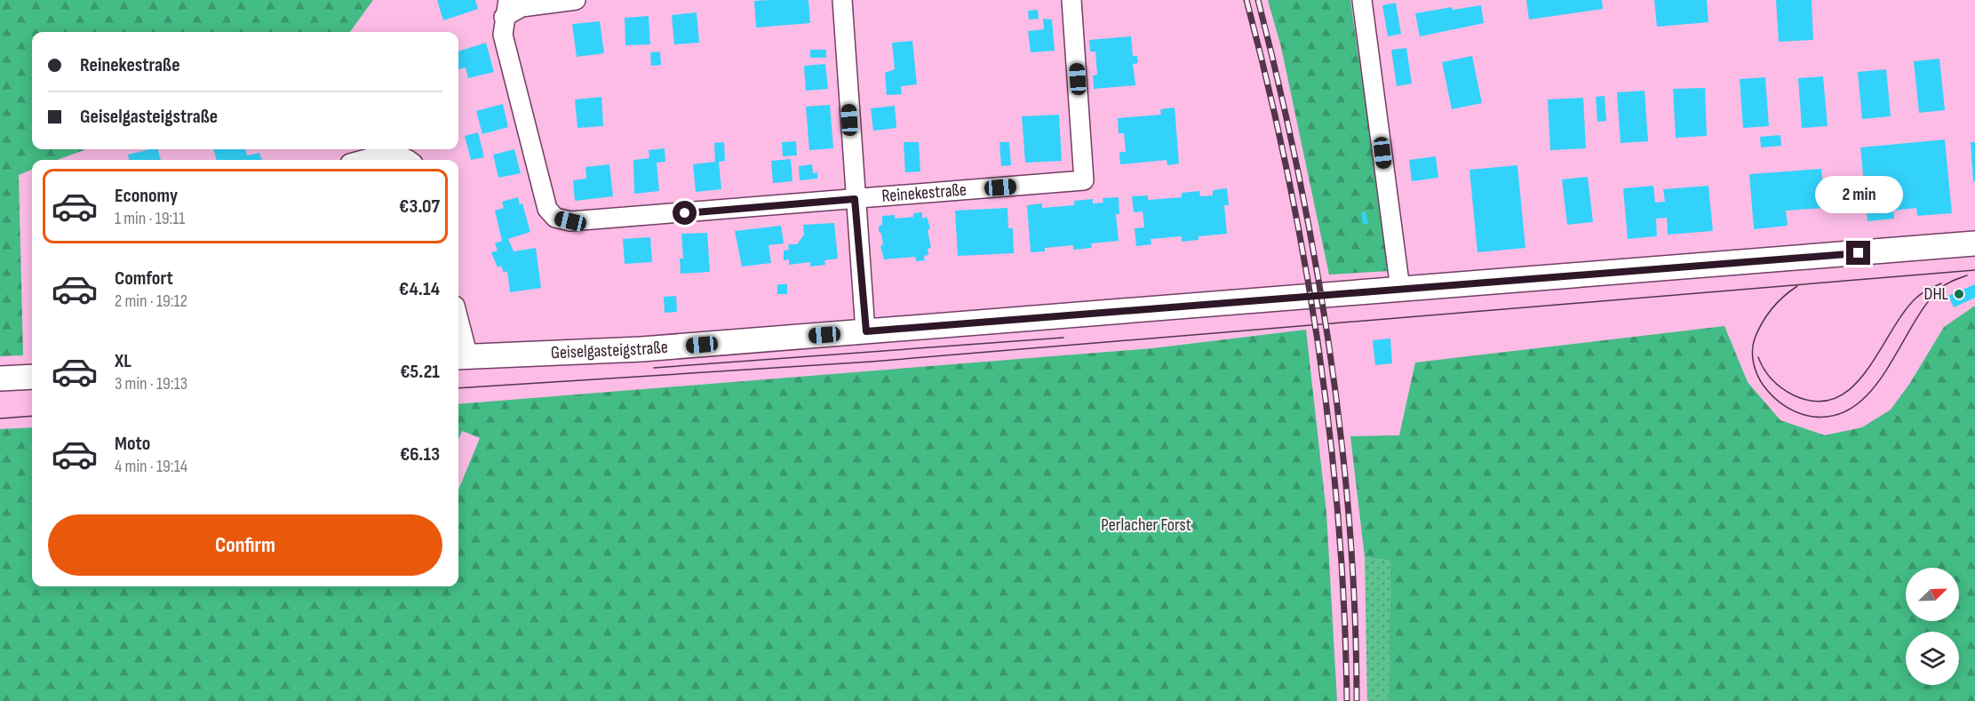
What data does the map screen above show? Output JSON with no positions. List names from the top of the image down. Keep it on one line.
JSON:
{"streets":{"main road":["Geiselgasteigstraße"],"street":["Reinekestraße"]},"parks":["Perlacher Forst"],"places":["DHL"],"north":"top right","page":{"banner":["Reinekestraße","Geiselgasteigstraße"],"list":[{"name":"Economy","note":"1 min · 19:11","value":"€3.07"},{"name":"Comfort","note":"2 min · 19:12","value":"€4.14"},{"name":"XL","note":"3 min · 19:13","value":"€5.21"},{"name":"Moto","note":"4 min · 19:14","value":"€6.13"}],"bubble":"2 min","buttons":"Confirm"}}
